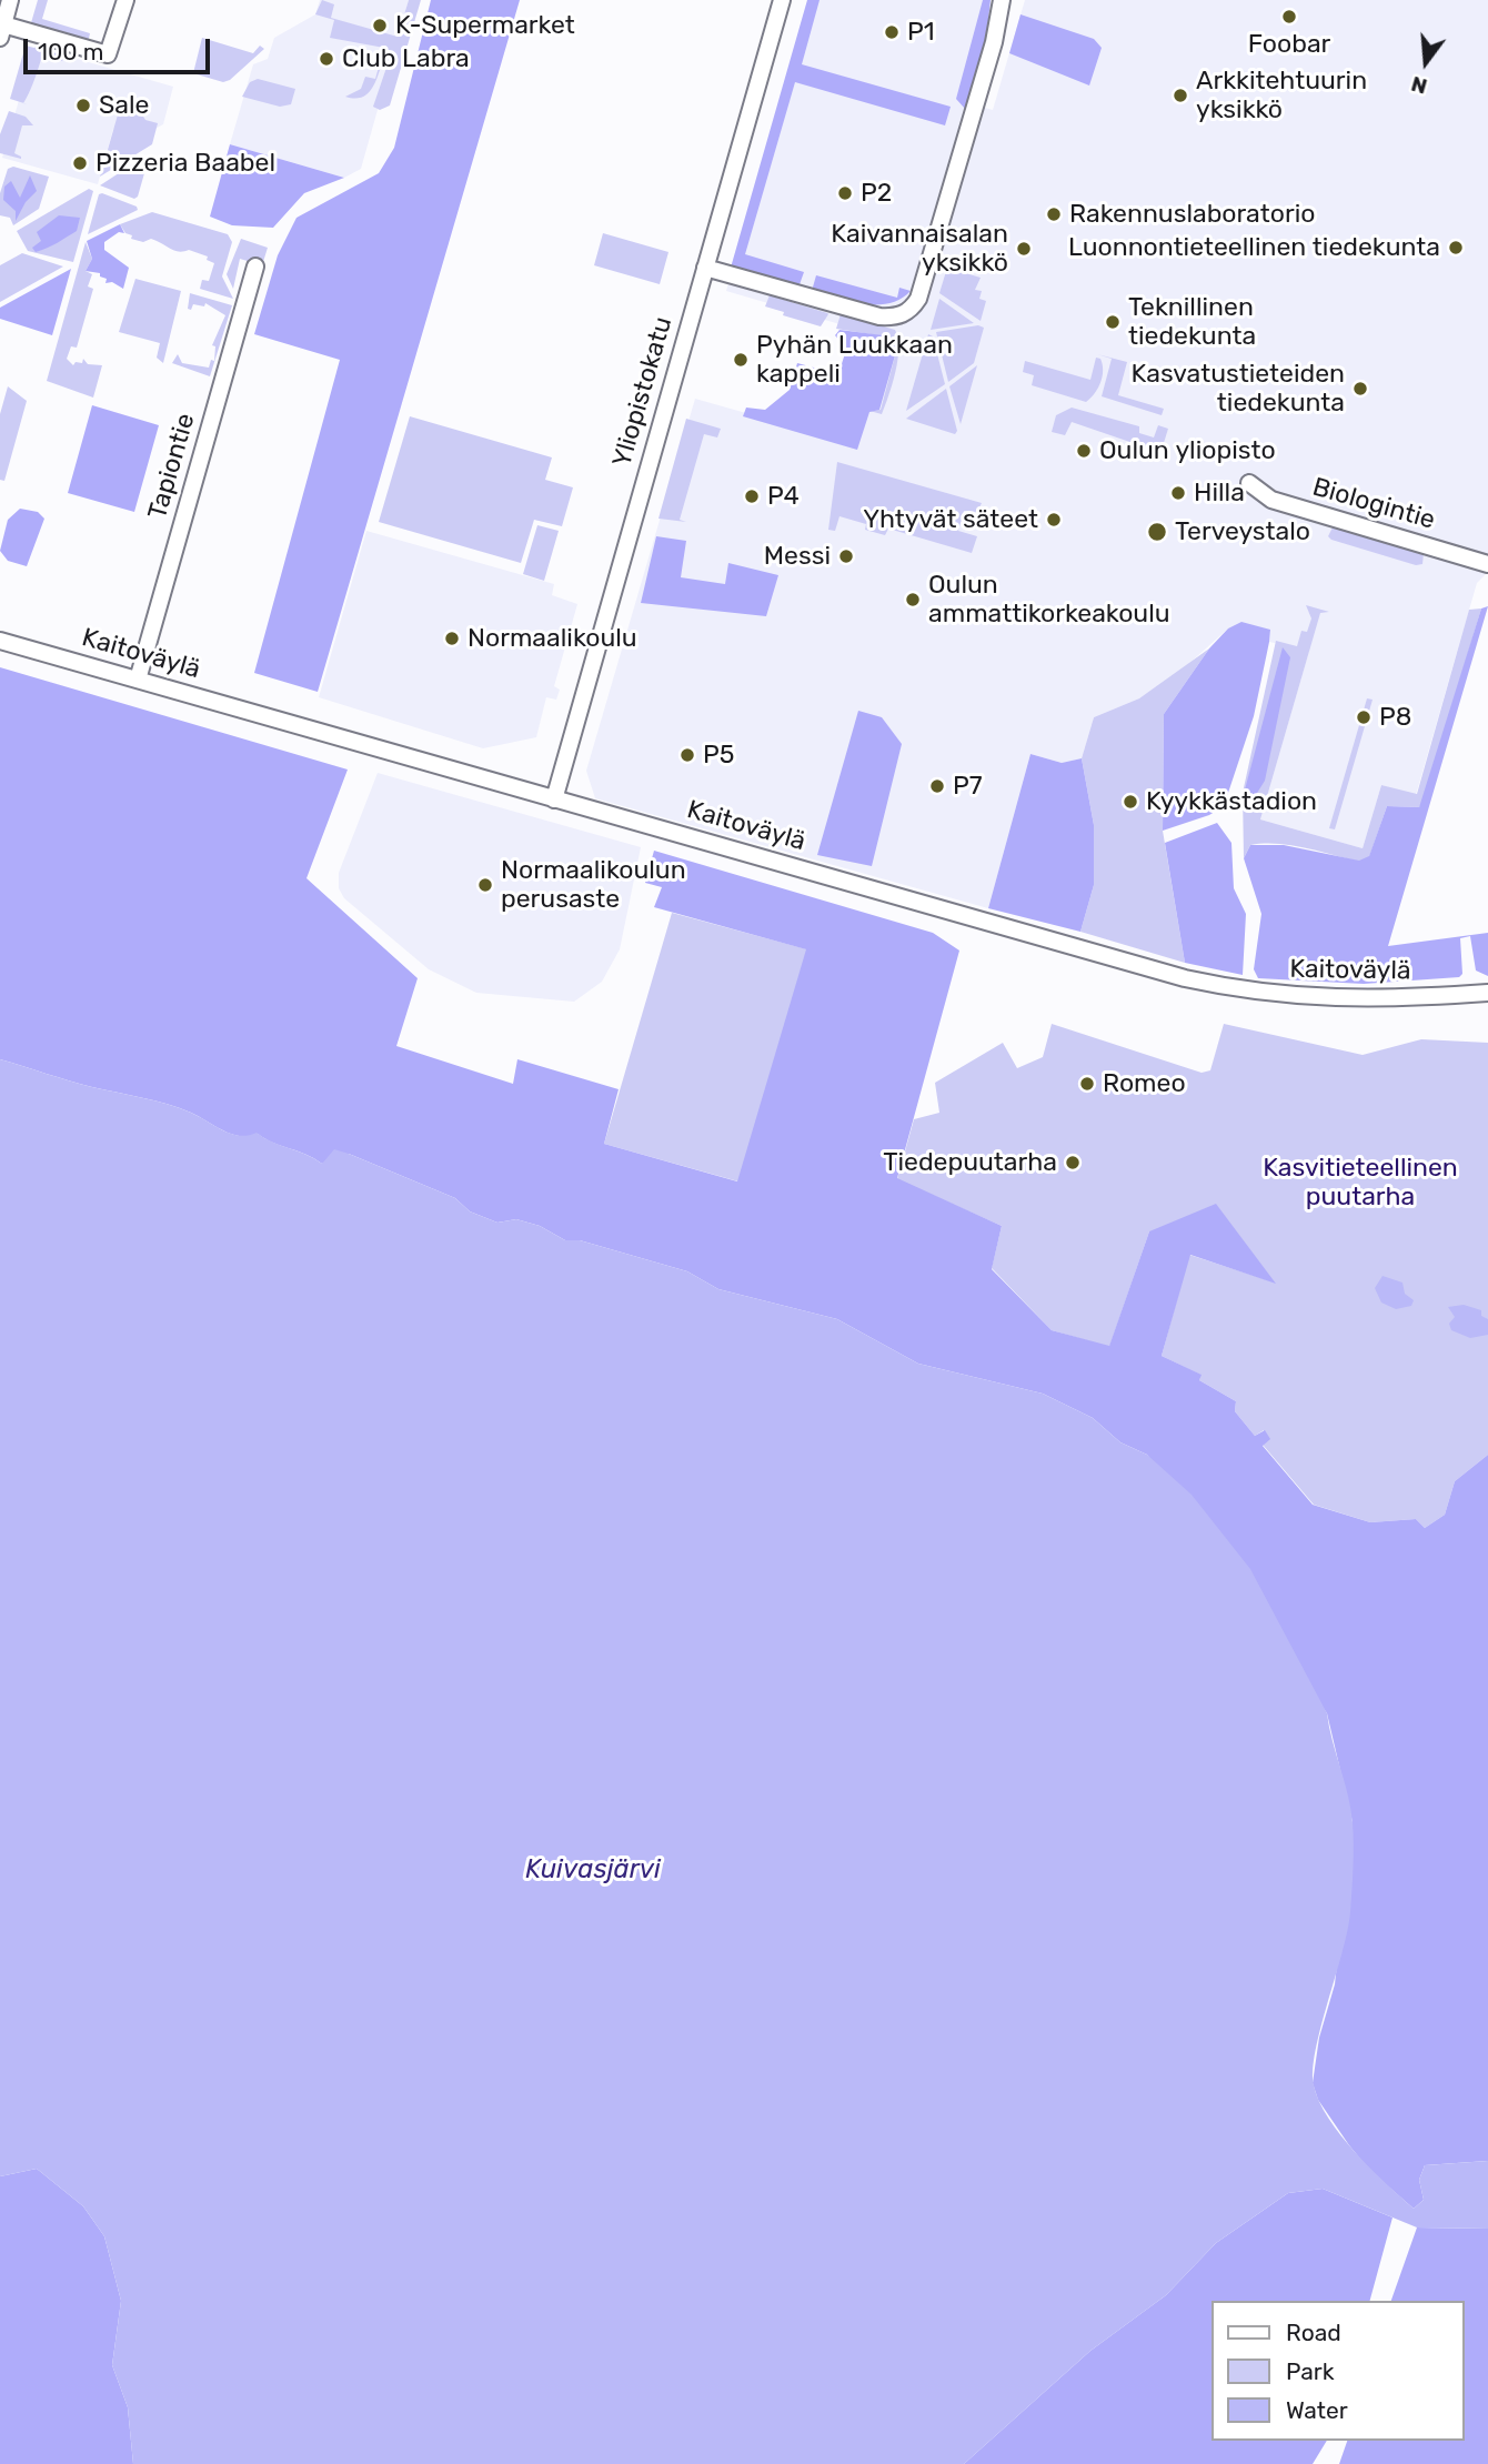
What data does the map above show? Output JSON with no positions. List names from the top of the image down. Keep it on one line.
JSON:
{"streets":{"street":["Yliopistokatu","Tapiontie","Biologintie","Kaitoväylä"]},"crossings":[["Yliopistokatu","Kaitoväylä"],["Tapiontie","Kaitoväylä"]],"water":["Kuivasjärvi"],"parks":["Kasvitieteellinen puutarha"],"places":["Foobar","K-Supermarket","P1","Club Labra","Arkkitehtuurin yksikkö","Sale","Pizzeria Baabel","P2","Rakennuslaboratorio","Luonnontieteellinen tiedekunta","Kaivannaisalan yksikkö","Teknillinen tiedekunta","Pyhän Luukkaan kappeli","Kasvatustieteiden tiedekunta","Oulun yliopisto","Hilla","P4","Yhtyvät säteet","Terveystalo","Messi","Oulun ammattikorkeakoulu","Normaalikoulu","P8","P5","P7","Kyykkästadion","Normaalikoulun perusaste","Romeo","Tiedepuutarha"],"legend":["Road","Park","Water"],"scale_bar":"100 m","north":"bottom"}
